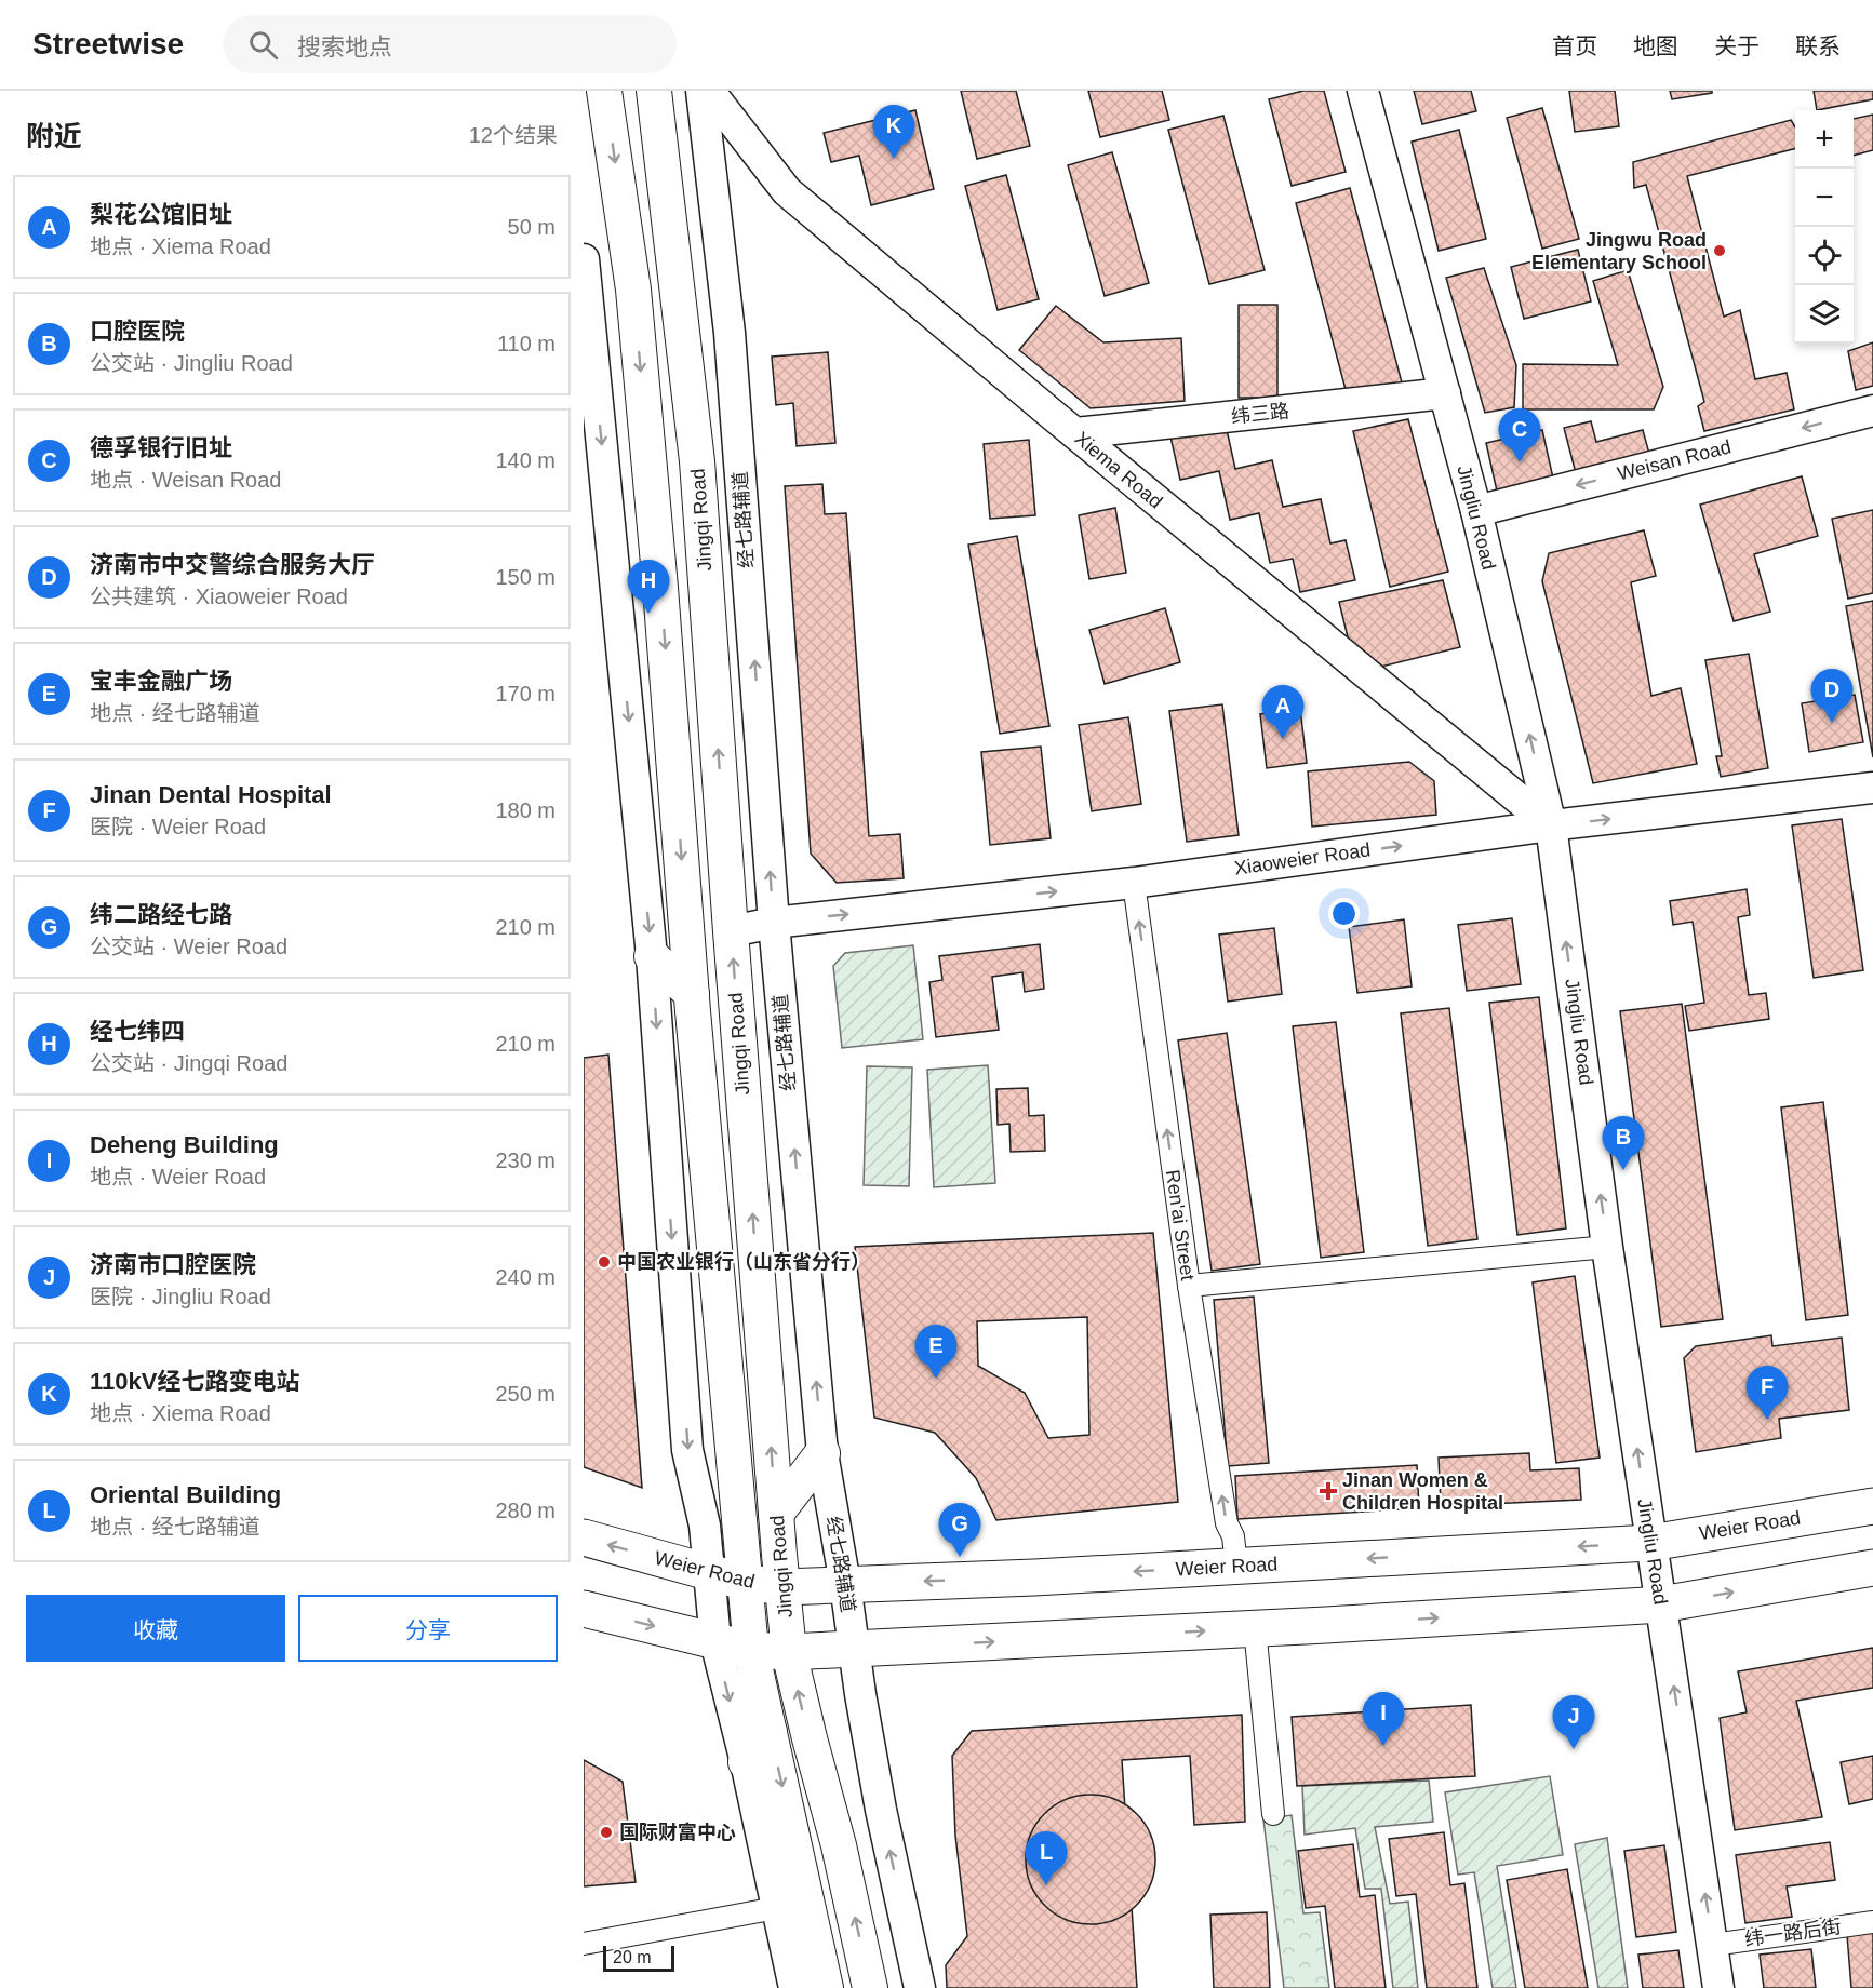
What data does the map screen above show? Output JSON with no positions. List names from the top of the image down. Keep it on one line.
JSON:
{"streets":{"highway":["Weier Road"],"main road":["Jingqi Road"],"street":["纬三路","Weisan Road","Xiema Road","Jingliu Road","经七路辅道","Xiaoweier Road","Ren'ai Street","纬一路后街"]},"crossings":[["纬三路","Xiema Road"],["纬三路","Jingliu Road"],["Weisan Road","Jingliu Road"],["Xiema Road","Jingliu Road"],["Xiema Road","Xiaoweier Road"],["Jingliu Road","Xiaoweier Road"],["Jingliu Road","Weier Road"],["Jingliu Road","纬一路后街"],["Jingqi Road","Xiaoweier Road"],["Jingqi Road","Weier Road"],["经七路辅道","Xiaoweier Road"],["经七路辅道","Weier Road"],["Xiaoweier Road","Ren'ai Street"],["Ren'ai Street","Weier Road"]],"one_way":["Weisan Road","Jingliu Road","Xiaoweier Road","Ren'ai Street"],"places":{"other":["Jingwu Road Elementary School","中国农业银行（山东省分行）","国际财富中心"],"health":["Jinan Women & Children Hospital"]},"scale_bar":"20 m","page":{"header":"Streetwise","search":"搜索地点","nav":["首页","地图","关于","联系"],"heading":["附近","12个结果"],"pins":["K","C","H","D","A","B","E","F","G","I","J","L"],"map_buttons":["+","−"],"list":[{"mark":"A","name":"梨花公馆旧址","note":"地点 · Xiema Road","value":"50 m"},{"mark":"B","name":"口腔医院","note":"公交站 · Jingliu Road","value":"110 m"},{"mark":"C","name":"德孚银行旧址","note":"地点 · Weisan Road","value":"140 m"},{"mark":"D","name":"济南市中交警综合服务大厅","note":"公共建筑 · Xiaoweier Road","value":"150 m"},{"mark":"E","name":"宝丰金融广场","note":"地点 · 经七路辅道","value":"170 m"},{"mark":"F","name":"Jinan Dental Hospital","note":"医院 · Weier Road","value":"180 m"},{"mark":"G","name":"纬二路经七路","note":"公交站 · Weier Road","value":"210 m"},{"mark":"H","name":"经七纬四","note":"公交站 · Jingqi Road","value":"210 m"},{"mark":"I","name":"Deheng Building","note":"地点 · Weier Road","value":"230 m"},{"mark":"J","name":"济南市口腔医院","note":"医院 · Jingliu Road","value":"240 m"},{"mark":"K","name":"110kV经七路变电站","note":"地点 · Xiema Road","value":"250 m"},{"mark":"L","name":"Oriental Building","note":"地点 · 经七路辅道","value":"280 m"}],"buttons":["收藏","分享"],"scale":"20 m"}}
